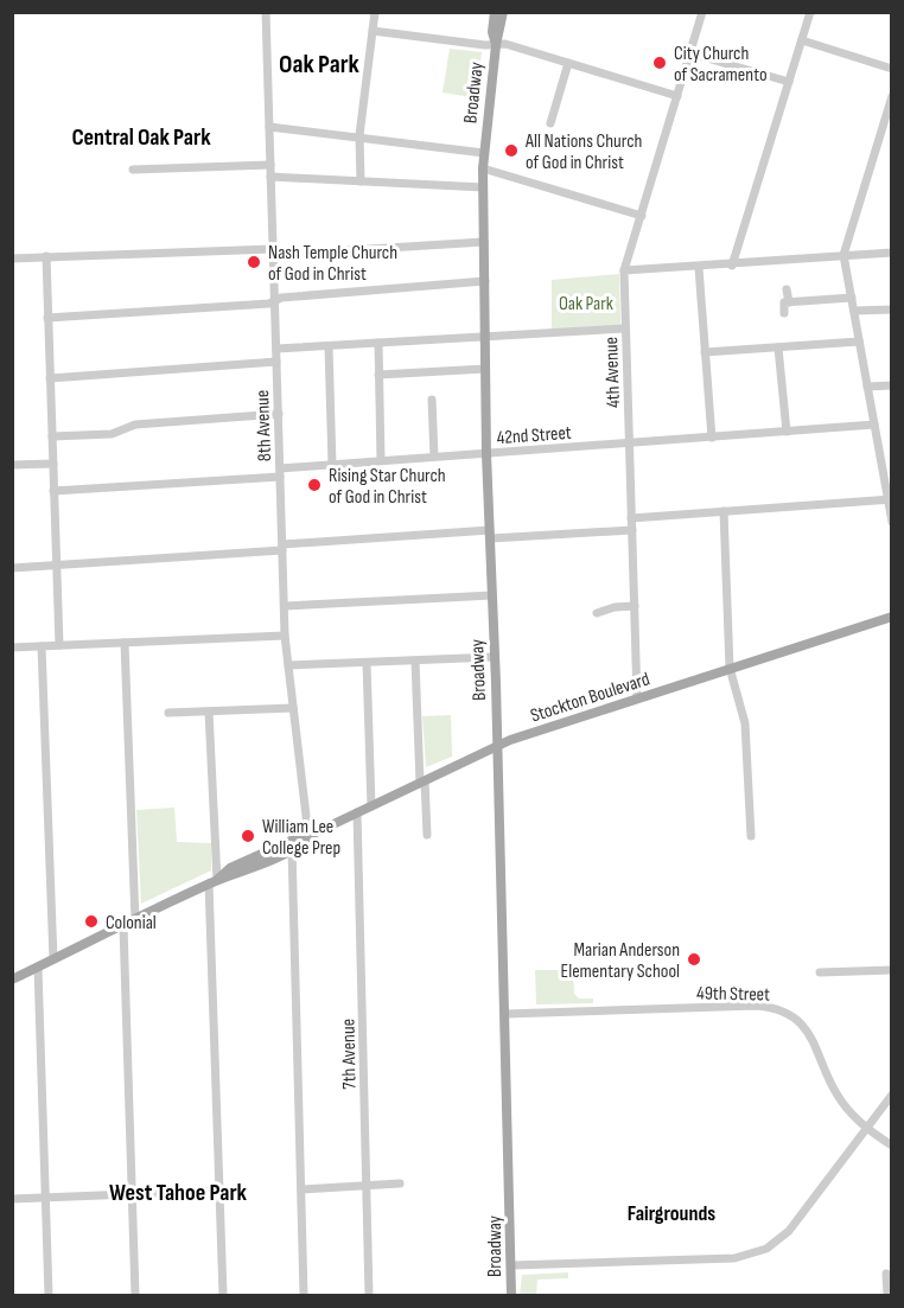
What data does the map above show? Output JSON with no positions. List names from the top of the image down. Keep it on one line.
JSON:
{"streets":{"main road":["Broadway","Stockton Boulevard"],"street":["4th Avenue","8th Avenue","42nd Street","49th Street","7th Avenue"]},"crossings":[["Broadway","42nd Street"],["Broadway","Stockton Boulevard"],["Broadway","49th Street"],["4th Avenue","42nd Street"],["4th Avenue","Stockton Boulevard"],["8th Avenue","42nd Street"],["8th Avenue","Stockton Boulevard"],["Stockton Boulevard","7th Avenue"]],"districts":["Oak Park","Central Oak Park","West Tahoe Park","Fairgrounds"],"parks":["Oak Park"],"places":["City Church of Sacramento","All Nations Church of God in Christ","Nash Temple Church of God in Christ","Rising Star Church of God in Christ","William Lee College Prep","Colonial","Marian Anderson Elementary School"]}
